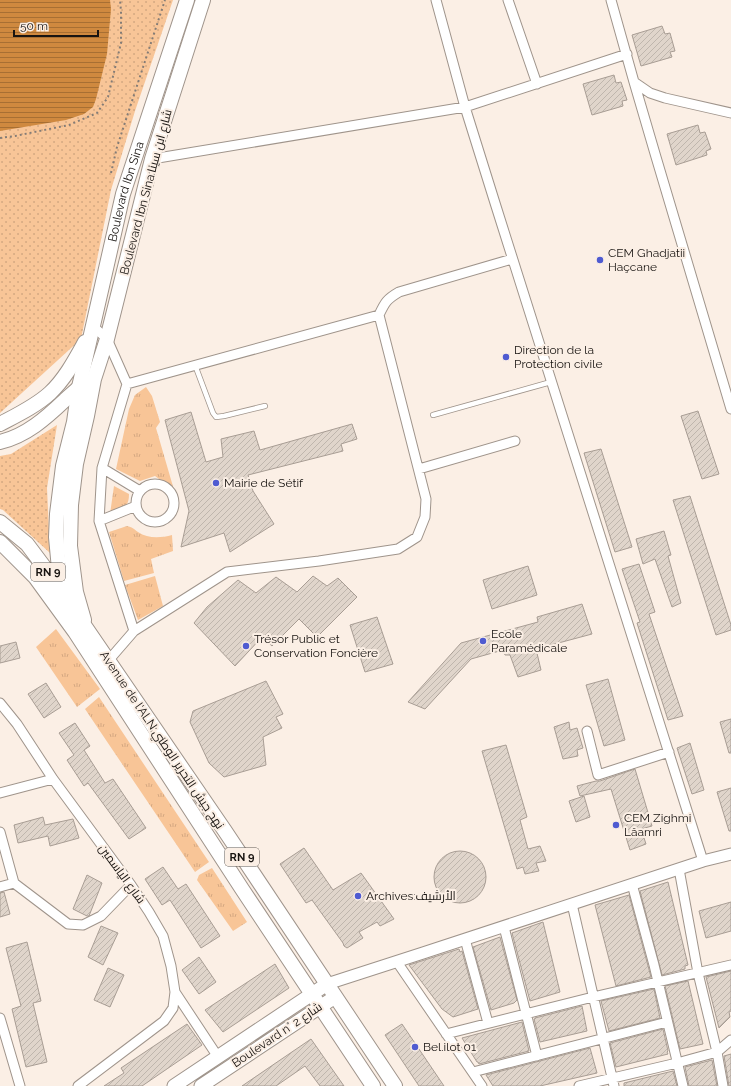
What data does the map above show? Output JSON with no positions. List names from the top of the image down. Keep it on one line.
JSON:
{"streets":{"main road":["Boulevard Ibn Sina","Boulevard Ibn Sina:شارع ابن سينا","RN 9","Avenue de l'ALN;نهج جيش التحرير الوطني","Boulevard n° شارع 2"],"street":["شارع الياسمين"]},"crossings":[["Boulevard Ibn Sina","Boulevard Ibn Sina:شارع ابن سينا"],["Boulevard Ibn Sina","RN 9"],["Boulevard Ibn Sina","Avenue de l'ALN;نهج جيش التحرير الوطني"],["Avenue de l'ALN;نهج جيش التحرير الوطني","Boulevard n° شارع 2"],["شارع الياسمين","Boulevard n° شارع 2"]],"places":["CEM Ghadjatii Haçcane","Direction de la Protection civile","Mairie de Sétif","Ecole Paramédicale","Trésor Public et Conservation Foncière","CEM Zighmi Lâamri","Archives:الأرشيف","Bel.ilot 01"],"scale_bar":"50 m"}
